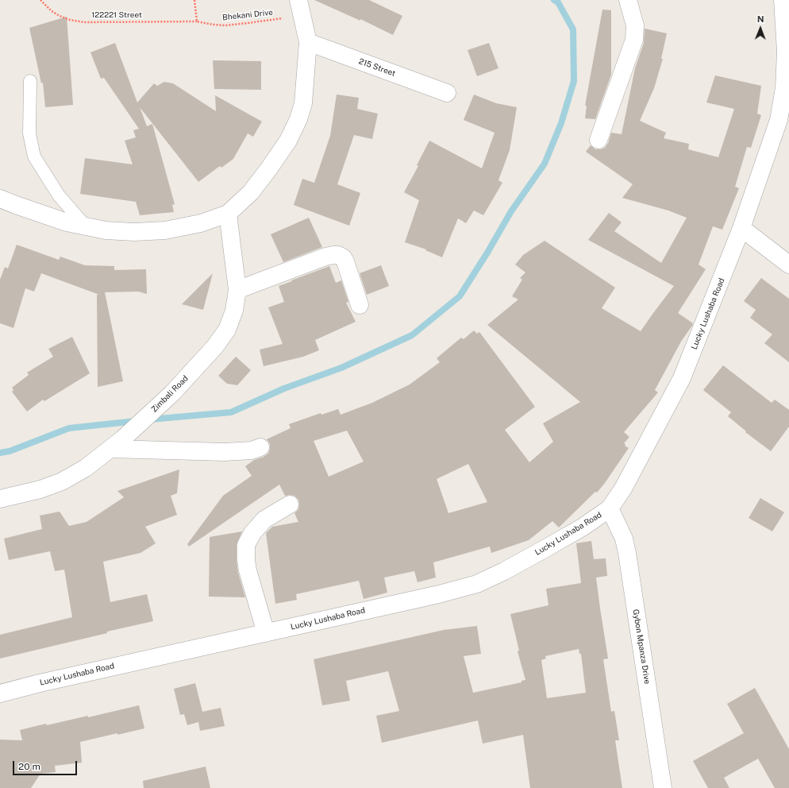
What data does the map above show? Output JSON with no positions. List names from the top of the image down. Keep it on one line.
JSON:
{"streets":{"street":["215 Street","Lucky Lushaba Road","Zimbali Road","Gybon Mpanza Drive"],"path":["122221 Street","Bhekani Drive"]},"crossings":[["122221 Street","Bhekani Drive"],["Lucky Lushaba Road","Gybon Mpanza Drive"]],"scale_bar":"20 m","north":"top"}
